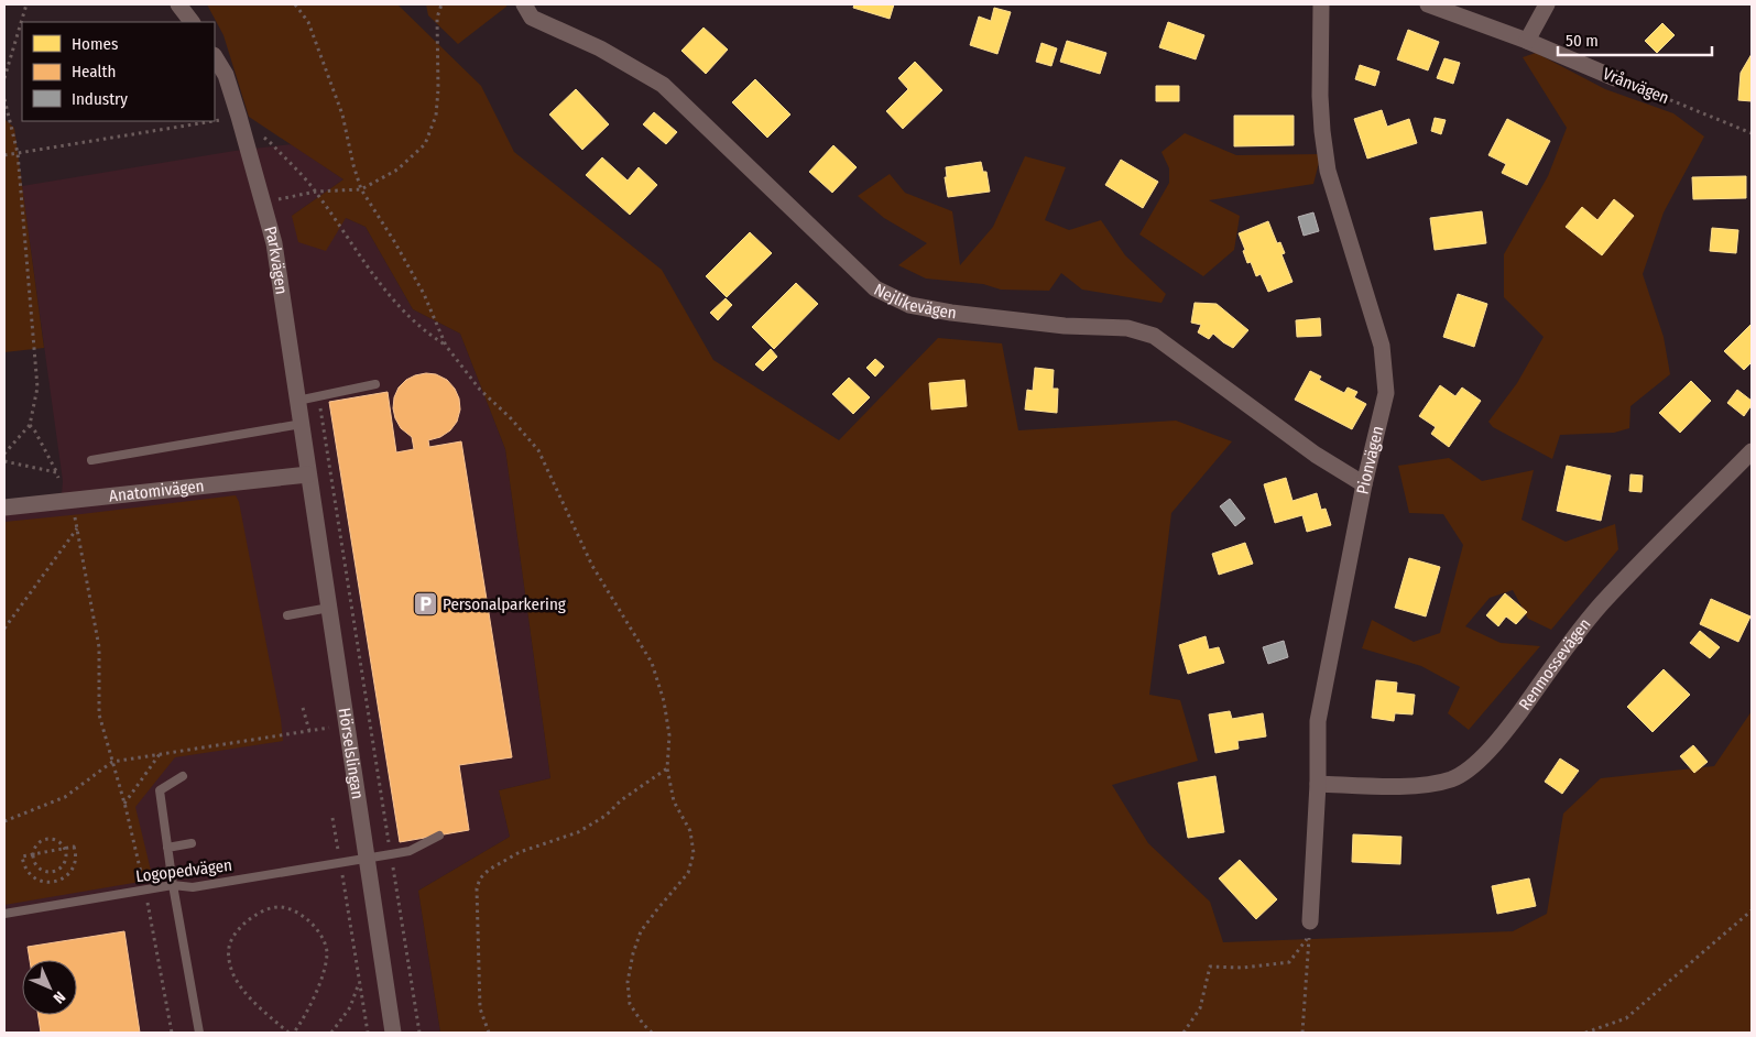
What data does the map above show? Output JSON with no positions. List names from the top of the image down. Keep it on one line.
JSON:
{"streets":{"street":["Vrånvägen","Parkvägen","Nejlikevägen","Pionvägen","Anatomivägen","Renmossevägen","Hörselslingan"],"lane":["Logopedvägen"]},"crossings":[["Parkvägen","Anatomivägen"],["Parkvägen","Hörselslingan"],["Nejlikevägen","Pionvägen"],["Pionvägen","Renmossevägen"],["Anatomivägen","Hörselslingan"],["Hörselslingan","Logopedvägen"]],"places":{"parking":["Personalparkering"]},"legend":["Homes","Health","Industry"],"scale_bar":"50 m","north":"bottom right"}
